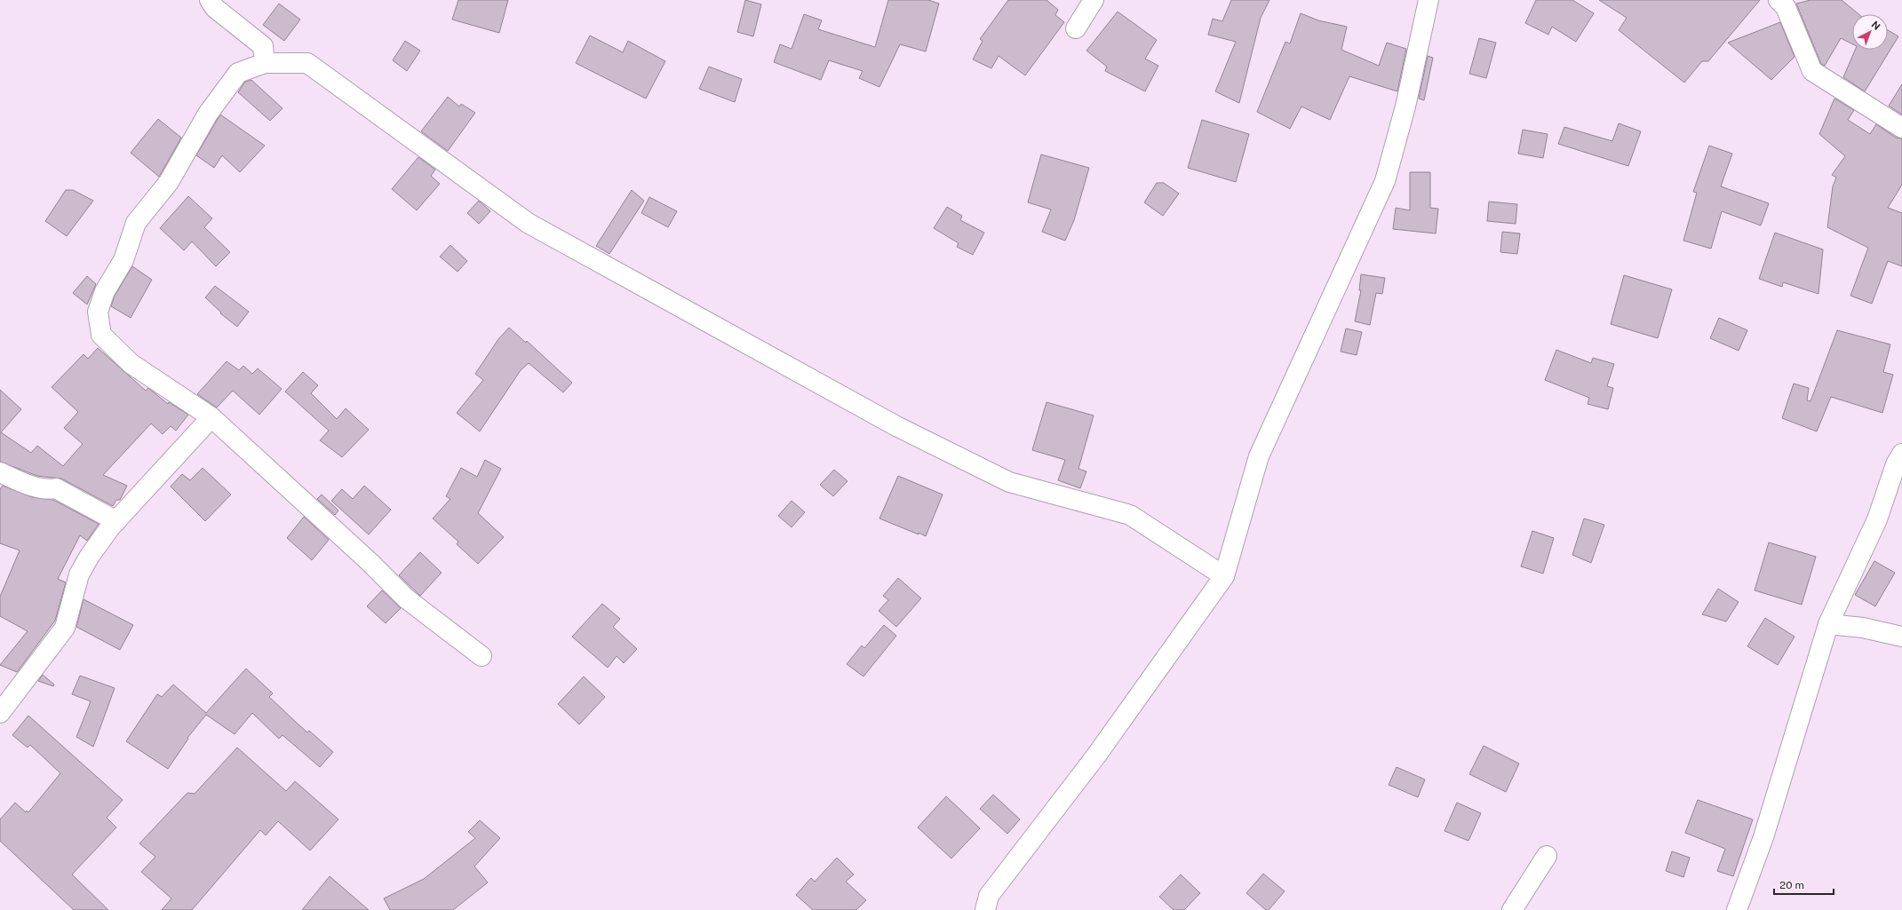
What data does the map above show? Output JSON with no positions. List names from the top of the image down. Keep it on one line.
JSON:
{"scale_bar":"20 m","north":"top right"}
